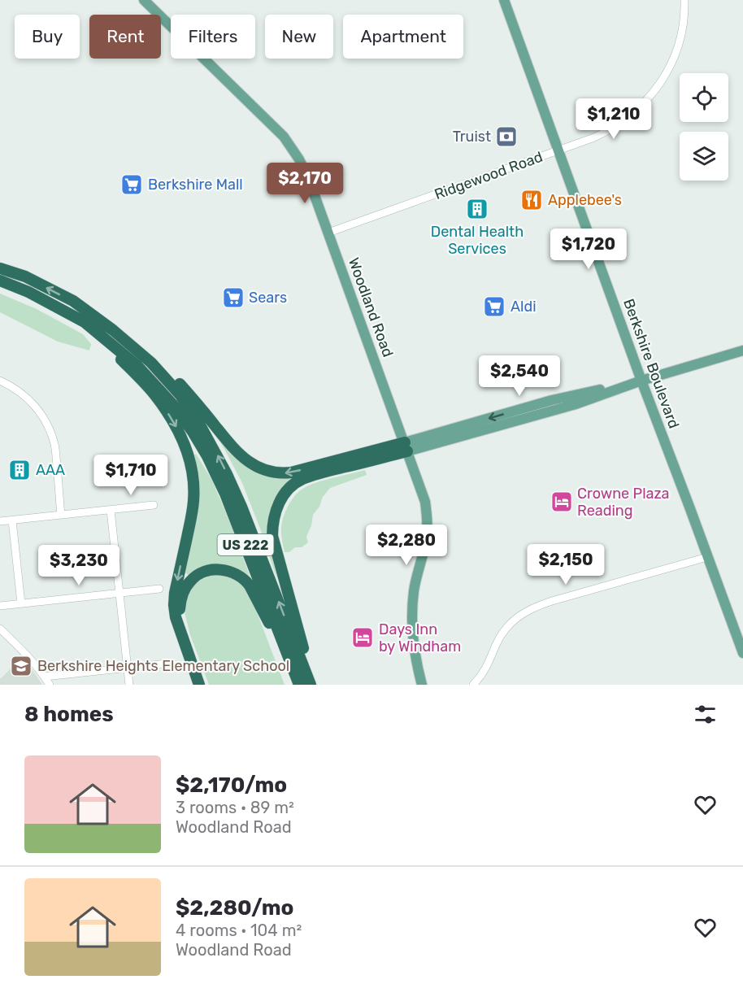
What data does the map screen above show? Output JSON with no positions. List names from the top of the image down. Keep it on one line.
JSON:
{"streets":{"highway":["US 222"],"main road":["Woodland Road","Berkshire Boulevard"],"street":["Ridgewood Road"]},"crossings":[["Ridgewood Road","Woodland Road"],["Ridgewood Road","Berkshire Boulevard"]],"places":{"bank":["Truist"],"supermarket":["Berkshire Mall","Sears","Aldi"],"restaurant":["Applebee's"],"building":["Dental Health Services","AAA"],"hotel":["Crowne Plaza Reading","Days Inn by Windham"],"school or university":["Berkshire Heights Elementary School"]},"page":{"chip":["Buy","Rent","Filters","New","Apartment"],"price":["$1,210","$2,170","$1,720","$2,540","$1,710","$2,280","$2,150","$3,230"],"heading":"8 homes","list":[{"name":"$2,170/mo","note":"3 rooms · 89 m² · Woodland Road"},{"name":"$2,280/mo","note":"4 rooms · 104 m² · Woodland Road"}]}}
